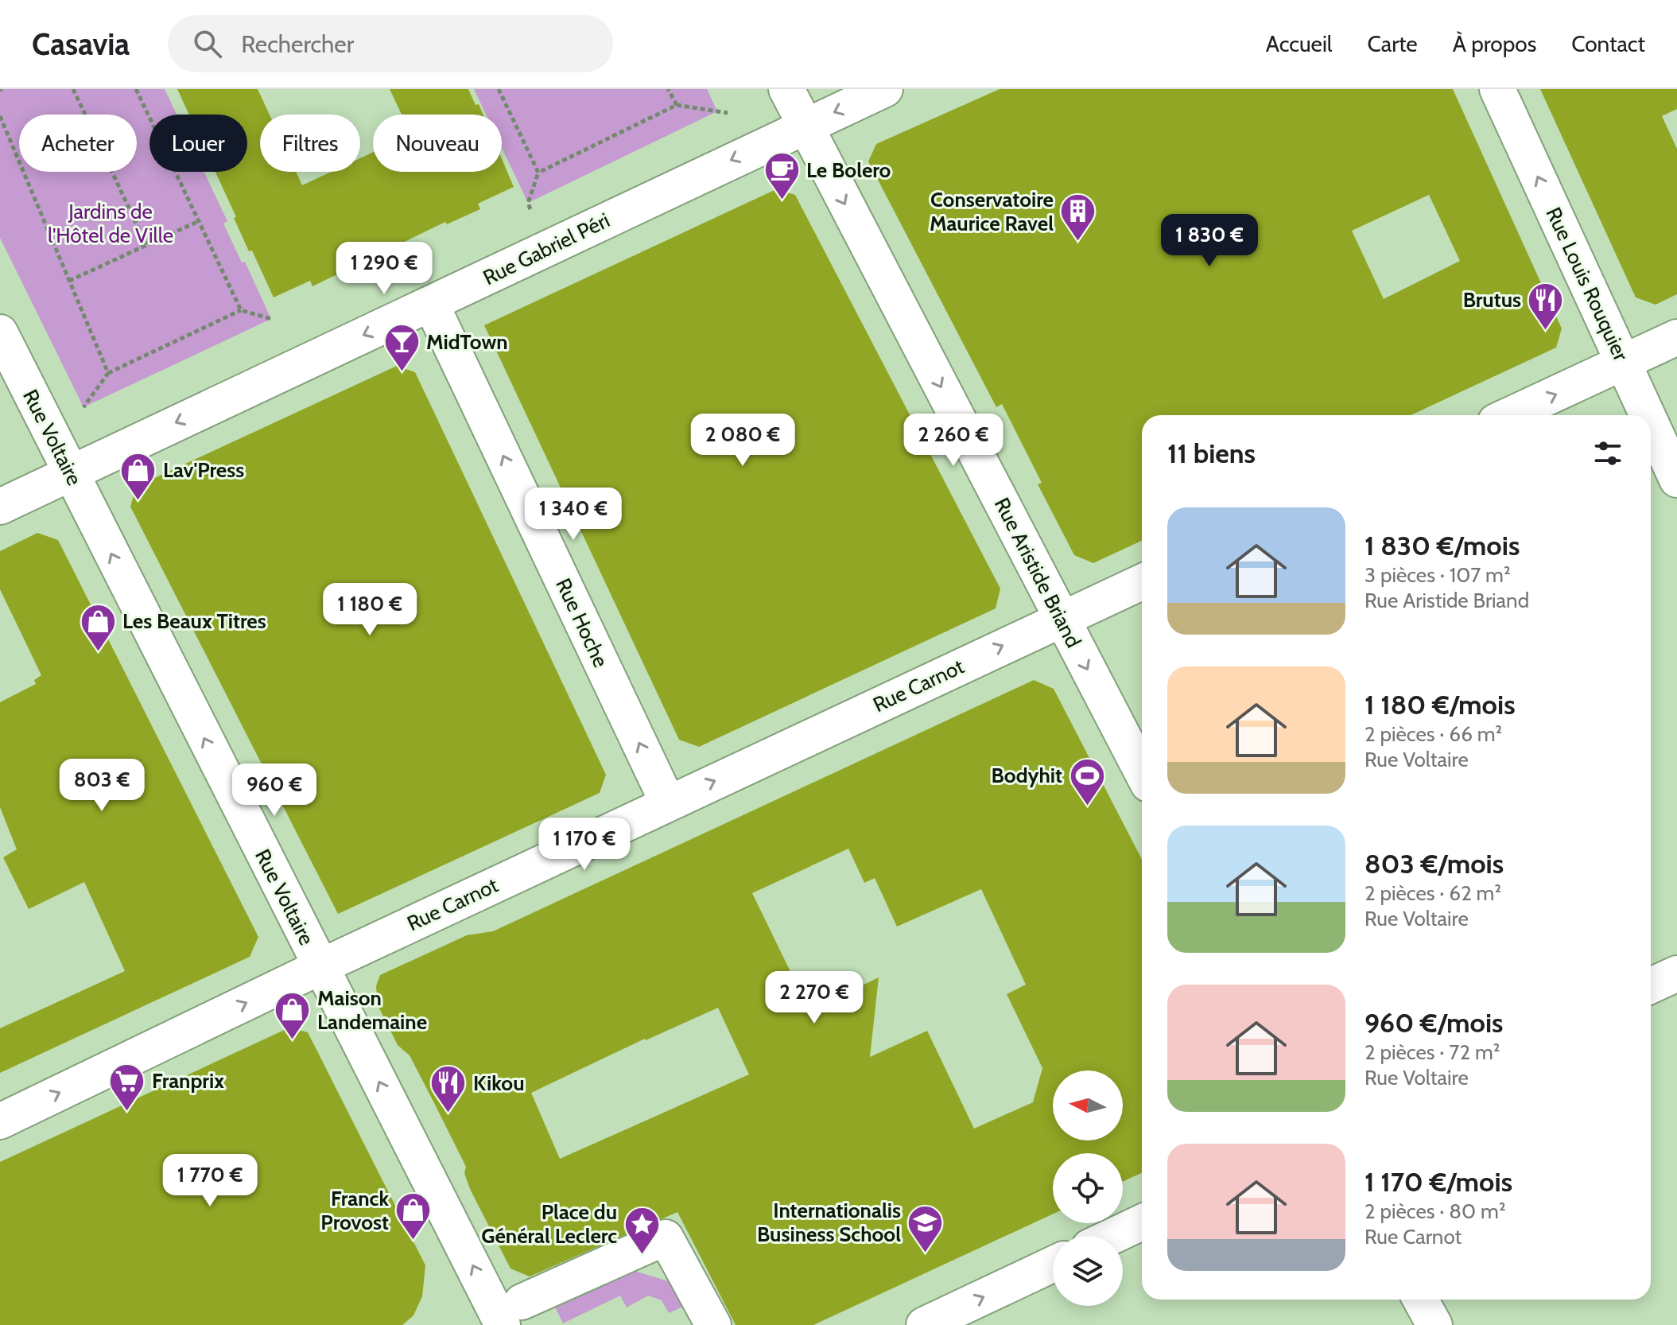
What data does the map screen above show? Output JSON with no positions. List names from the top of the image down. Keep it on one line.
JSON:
{"streets":{"street":["Rue Gabriel Péri","Rue Louis Rouquier","Rue Voltaire","Rue Aristide Briand","Rue Hoche","Rue Carnot"]},"crossings":[["Rue Gabriel Péri","Rue Voltaire"],["Rue Gabriel Péri","Rue Aristide Briand"],["Rue Gabriel Péri","Rue Hoche"],["Rue Voltaire","Rue Carnot"],["Rue Aristide Briand","Rue Carnot"],["Rue Hoche","Rue Carnot"]],"one_way":["Rue Gabriel Péri","Rue Louis Rouquier","Rue Voltaire","Rue Aristide Briand","Rue Hoche","Rue Carnot"],"parks":["Jardins de l'Hôtel de Ville"],"places":{"cafe":["Le Bolero"],"building":["Conservatoire Maurice Ravel"],"restaurant":["Brutus","Kikou"],"bar":["MidTown"],"shop":["Lav'Press","Les Beaux Titres","Maison Landemaine","Franck Provost"],"sports":["Bodyhit"],"supermarket":["Franprix"],"school or university":["Internationalis Business School"],"place":["Place du Général Leclerc"]},"north":"left","page":{"header":"Casavia","search":"Rechercher","nav":["Accueil","Carte","À propos","Contact"],"chip":["Acheter","Louer","Filtres","Nouveau"],"price":["1 830 €","1 290 €","2 080 €","2 260 €","1 340 €","1 180 €","803 €","960 €","1 170 €","2 270 €","1 770 €"],"heading":"11 biens","list":[{"name":"1 830 €/mois","note":"3 pièces · 107 m² · Rue Aristide Briand"},{"name":"1 180 €/mois","note":"2 pièces · 66 m² · Rue Voltaire"},{"name":"803 €/mois","note":"2 pièces · 62 m² · Rue Voltaire"},{"name":"960 €/mois","note":"2 pièces · 72 m² · Rue Voltaire"},{"name":"1 170 €/mois","note":"2 pièces · 80 m² · Rue Carnot"}]}}
